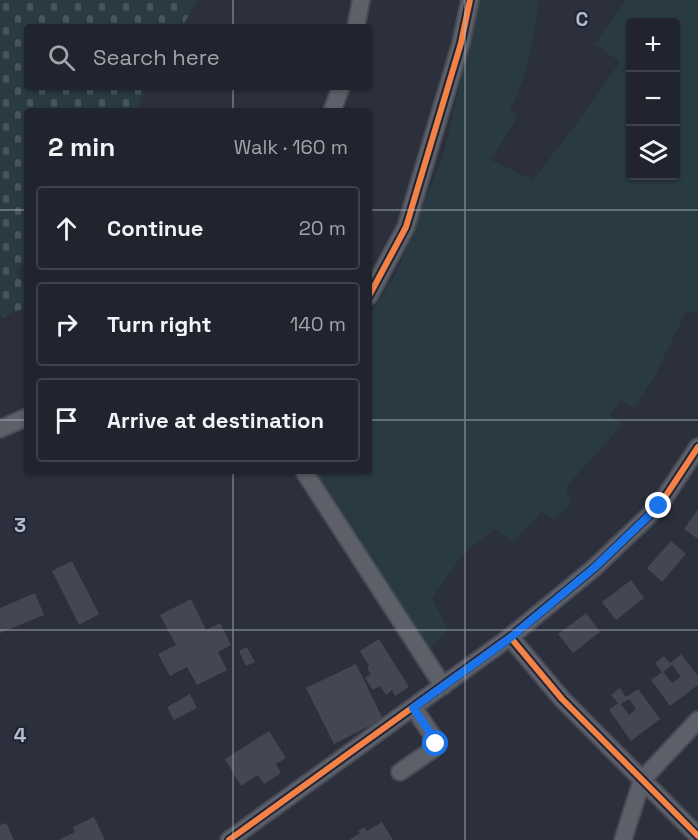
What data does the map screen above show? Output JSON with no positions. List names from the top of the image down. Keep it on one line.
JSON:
{"page":{"map_buttons":["+","−"],"search":"Search here","heading":["2 min","Walk · 160 m"],"list":[["Continue","20 m"],["Turn right","140 m"],"Arrive at destination"]},"grid":{"columns":["C"],"rows":["3","4"]}}
